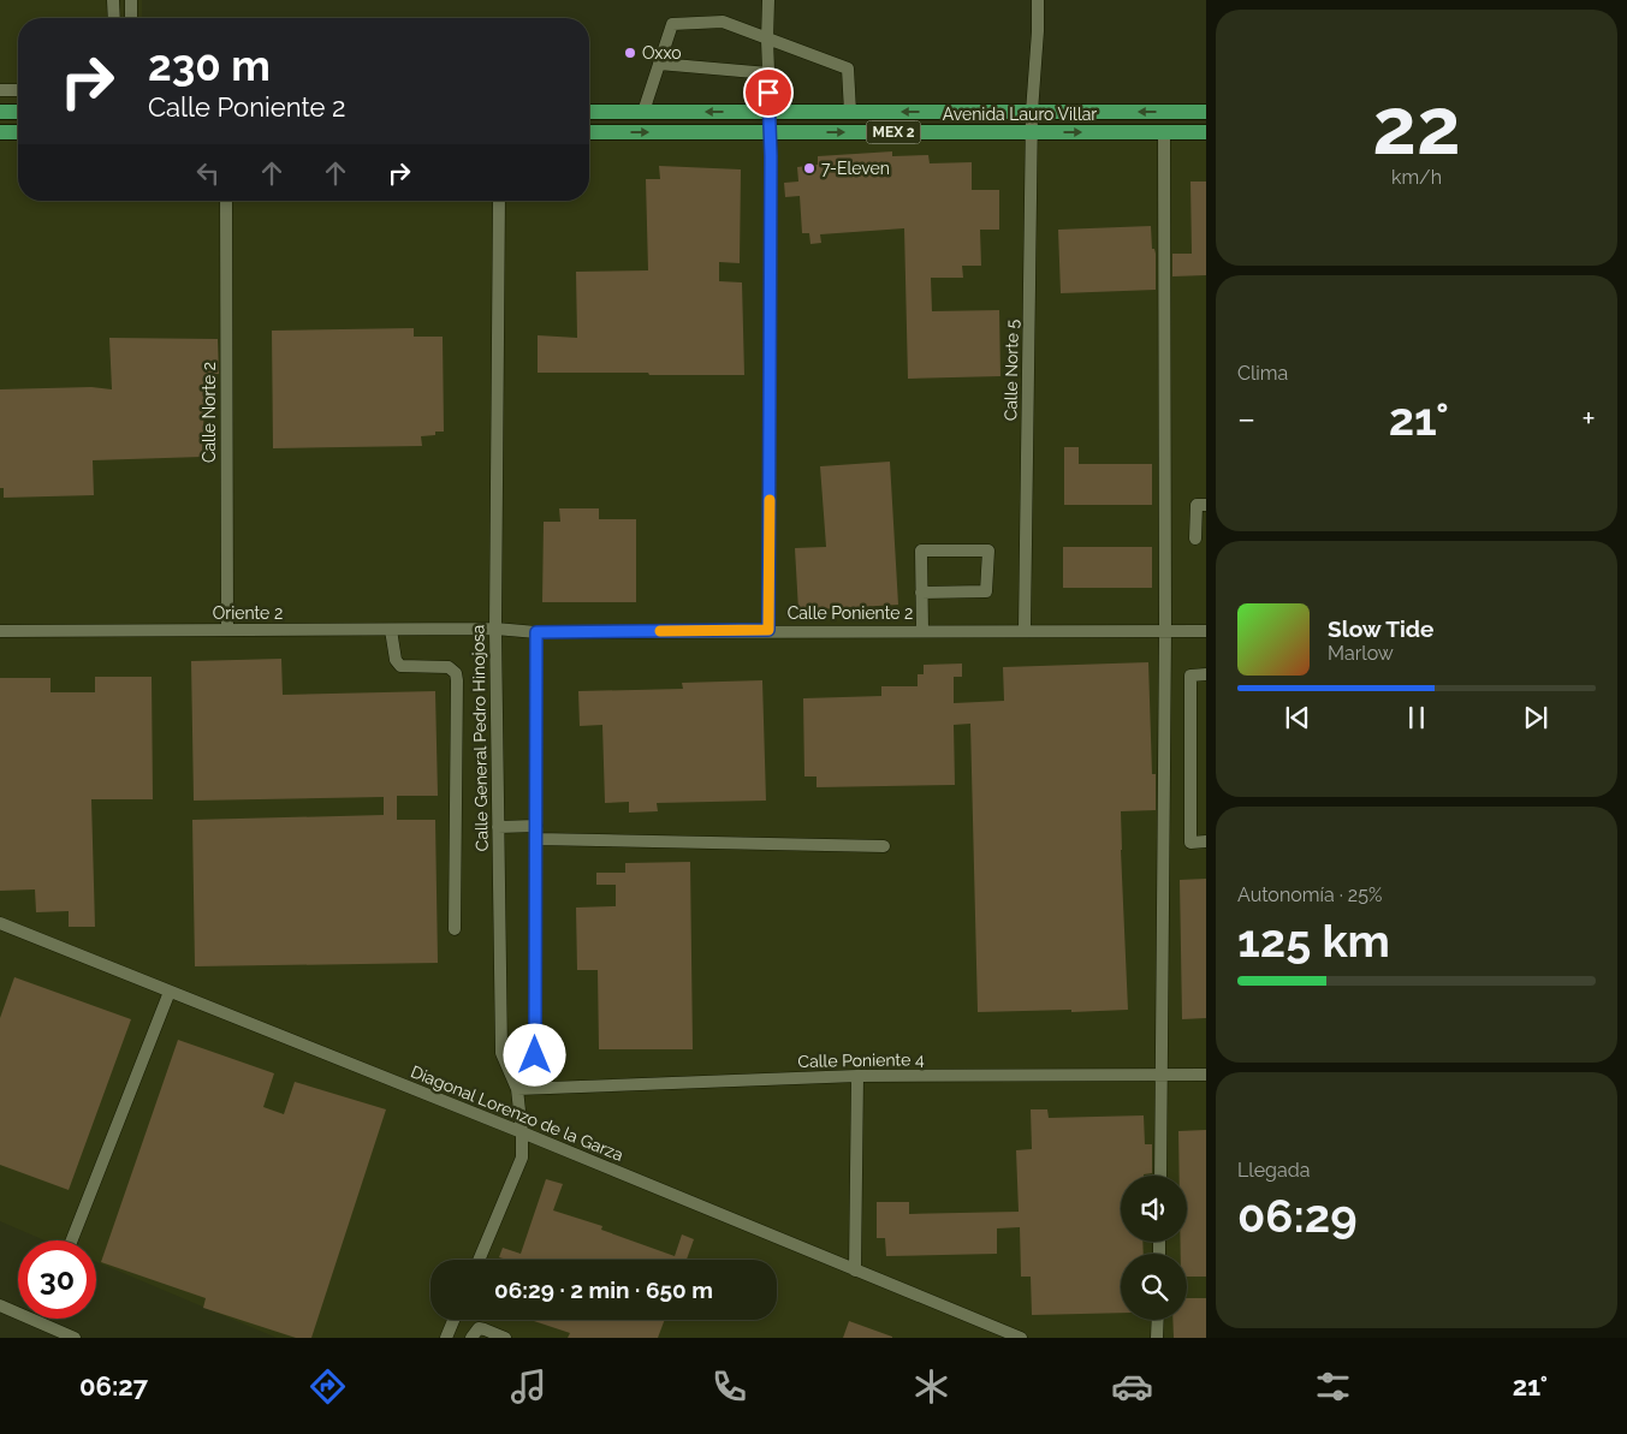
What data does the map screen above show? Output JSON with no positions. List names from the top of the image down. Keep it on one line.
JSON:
{"streets":{"main road":["Avenida Lauro Villar","MEX 2"],"street":["Calle Norte 5","Calle Norte 2","Oriente 2","Calle Poniente 2","Calle General Pedro Hinojosa","Calle Poniente 4","Diagonal Lorenzo de la Garza"]},"crossings":[["Avenida Lauro Villar","Calle Norte 5"],["Calle Norte 5","Calle Poniente 2"],["Calle Norte 2","Oriente 2"],["Oriente 2","Calle Poniente 2"],["Oriente 2","Calle General Pedro Hinojosa"],["Calle Poniente 2","Calle General Pedro Hinojosa"],["Calle General Pedro Hinojosa","Calle Poniente 4"],["Calle General Pedro Hinojosa","Diagonal Lorenzo de la Garza"]],"places":["Oxxo","7-Eleven"],"page":{"tile":[["22","km/h"],"Clima",["Autonomía · 25%","125 km"],["Llegada","06:29"]],"turn":["230 m","Calle Poniente 2"],"heat":["−","21°","+"],"song":["Slow Tide","Marlow"],"limit":"30","trip":"06:29 · 2 min · 650 m","tabs":["06:27","21°"]}}
